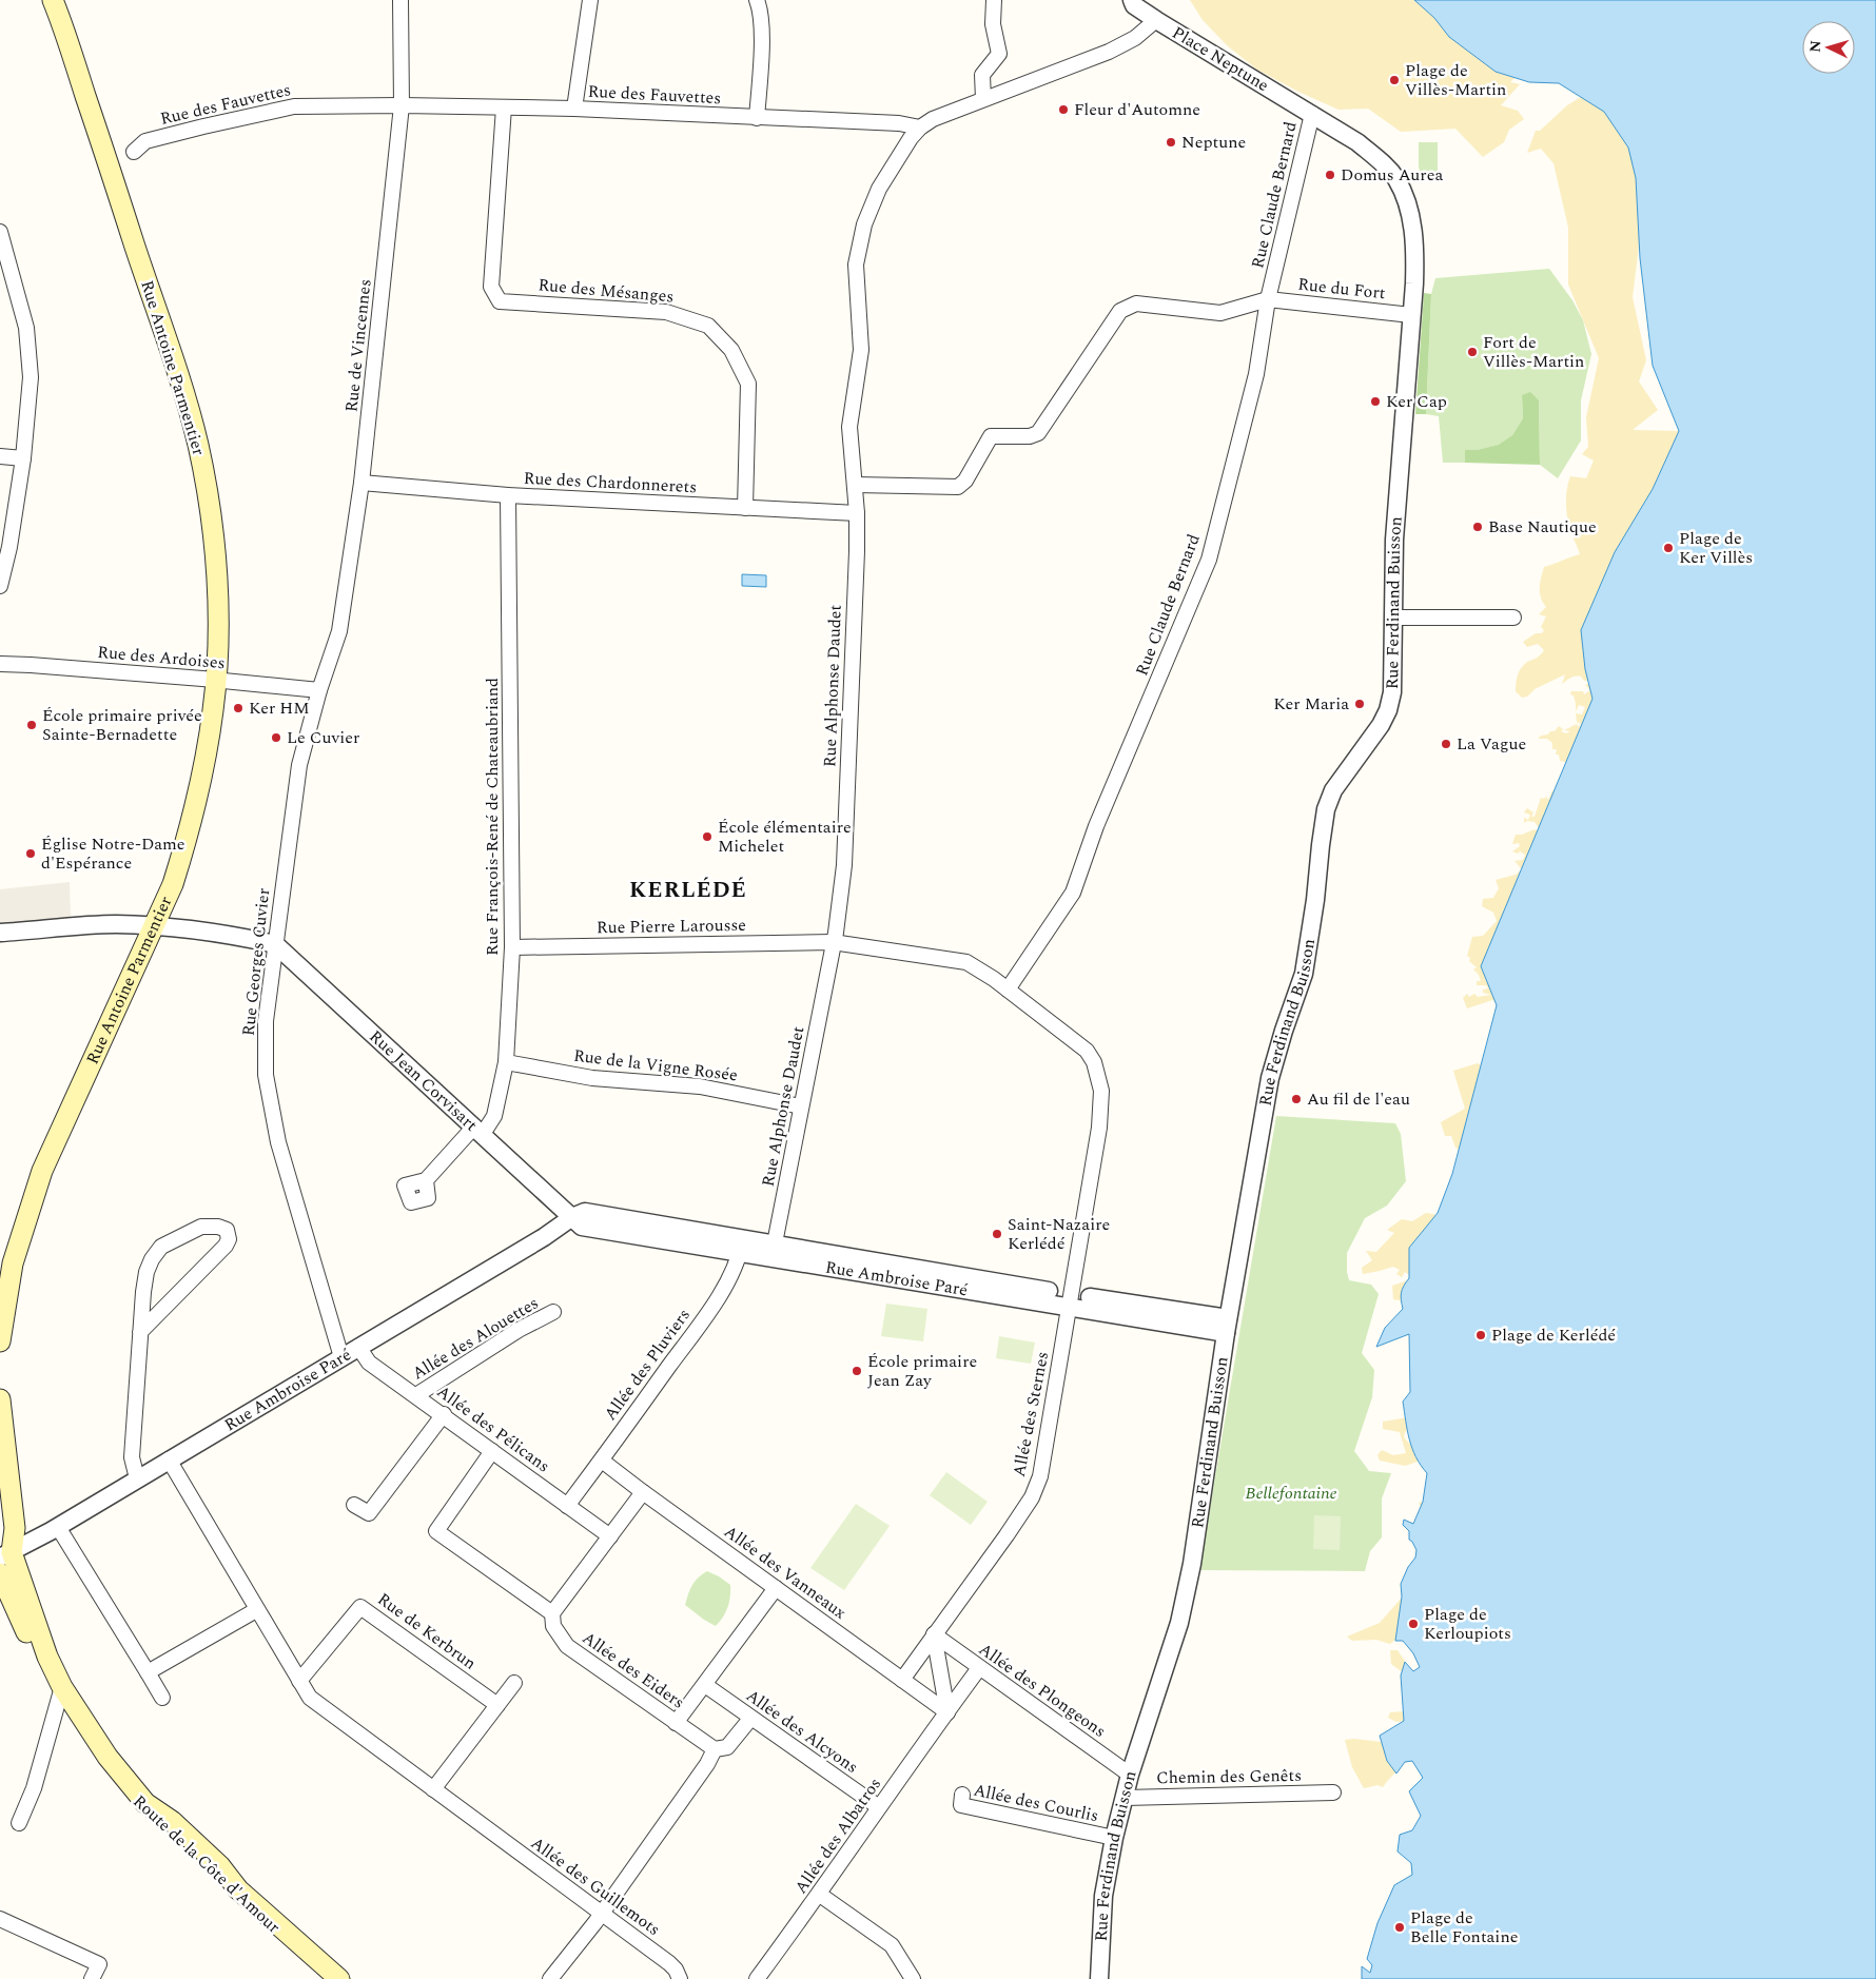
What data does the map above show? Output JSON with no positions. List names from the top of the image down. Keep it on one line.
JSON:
{"streets":{"main road":["Rue Antoine Parmentier","Route de la Côte d'Amour"],"street":["Place Neptune","Rue des Fauvettes","Rue Claude Bernard","Rue du Fort","Rue des Mésanges","Rue de Vincennes","Rue des Chardonnerets","Rue Ferdinand Buisson","Rue des Ardoises","Rue Alphonse Daudet","Rue François-René de Chateaubriand","Rue Pierre Larousse","Rue Georges Cuvier","Rue de la Vigne Rosée","Rue Jean Corvisart","Rue Ambroise Paré","Allée des Alouettes","Allée des Pluviers","Allée des Sternes","Allée des Pélicans","Allée des Vanneaux","Rue de Kerbrun","Allée des Eiders","Allée des Plongeons","Allée des Alcyons","Chemin des Genêts","Allée des Courlis","Allée des Albatros","Allée des Guillemots"]},"crossings":[["Place Neptune","Rue Claude Bernard"],["Place Neptune","Rue Ferdinand Buisson"],["Rue des Fauvettes","Rue des Mésanges"],["Rue des Fauvettes","Rue de Vincennes"],["Rue des Fauvettes","Rue Alphonse Daudet"],["Rue Claude Bernard","Rue du Fort"],["Rue Claude Bernard","Rue Ferdinand Buisson"],["Rue Claude Bernard","Rue Pierre Larousse"],["Rue Claude Bernard","Allée des Sternes"],["Rue du Fort","Rue Ferdinand Buisson"],["Rue des Mésanges","Rue des Chardonnerets"],["Rue de Vincennes","Rue des Chardonnerets"],["Rue de Vincennes","Rue des Ardoises"],["Rue de Vincennes","Rue Georges Cuvier"],["Rue Antoine Parmentier","Rue des Ardoises"],["Rue des Chardonnerets","Rue Alphonse Daudet"],["Rue des Chardonnerets","Rue François-René de Chateaubriand"],["Rue Ferdinand Buisson","Rue Ambroise Paré"],["Rue Ferdinand Buisson","Allée des Plongeons"],["Rue Ferdinand Buisson","Chemin des Genêts"],["Rue Ferdinand Buisson","Allée des Courlis"],["Rue des Ardoises","Rue Georges Cuvier"],["Rue Alphonse Daudet","Rue Pierre Larousse"],["Rue Alphonse Daudet","Rue de la Vigne Rosée"],["Rue Alphonse Daudet","Rue Ambroise Paré"],["Rue François-René de Chateaubriand","Rue Pierre Larousse"],["Rue François-René de Chateaubriand","Rue de la Vigne Rosée"],["Rue François-René de Chateaubriand","Rue Jean Corvisart"],["Rue Pierre Larousse","Allée des Sternes"],["Rue Georges Cuvier","Rue Jean Corvisart"],["Rue Georges Cuvier","Rue Ambroise Paré"],["Rue Jean Corvisart","Rue Ambroise Paré"],["Rue Ambroise Paré","Allée des Pluviers"],["Rue Ambroise Paré","Allée des Sternes"],["Rue Ambroise Paré","Allée des Pélicans"],["Rue Ambroise Paré","Route de la Côte d'Amour"],["Allée des Alouettes","Allée des Pélicans"],["Allée des Pluviers","Allée des Pélicans"],["Allée des Pluviers","Allée des Vanneaux"],["Allée des Sternes","Allée des Vanneaux"],["Allée des Sternes","Allée des Plongeons"],["Allée des Vanneaux","Allée des Albatros"],["Allée des Plongeons","Allée des Albatros"],["Allée des Alcyons","Allée des Albatros"]],"districts":["KERLÉDÉ"],"parks":["Bellefontaine"],"places":["Plage de Villès-Martin","Fleur d'Automne","Neptune","Domus Aurea","Fort de Villès-Martin","Ker Cap","Base Nautique","Plage de Ker Villès","Ker Maria","Ker HM","École primaire privée Sainte-Bernadette","Le Cuvier","La Vague","École élémentaire Michelet","Église Notre-Dame d'Espérance","Au fil de l'eau","Saint-Nazaire Kerlédé","Plage de Kerlédé","École primaire Jean Zay","Plage de Kerloupiots","Plage de Belle Fontaine"],"north":"left"}
